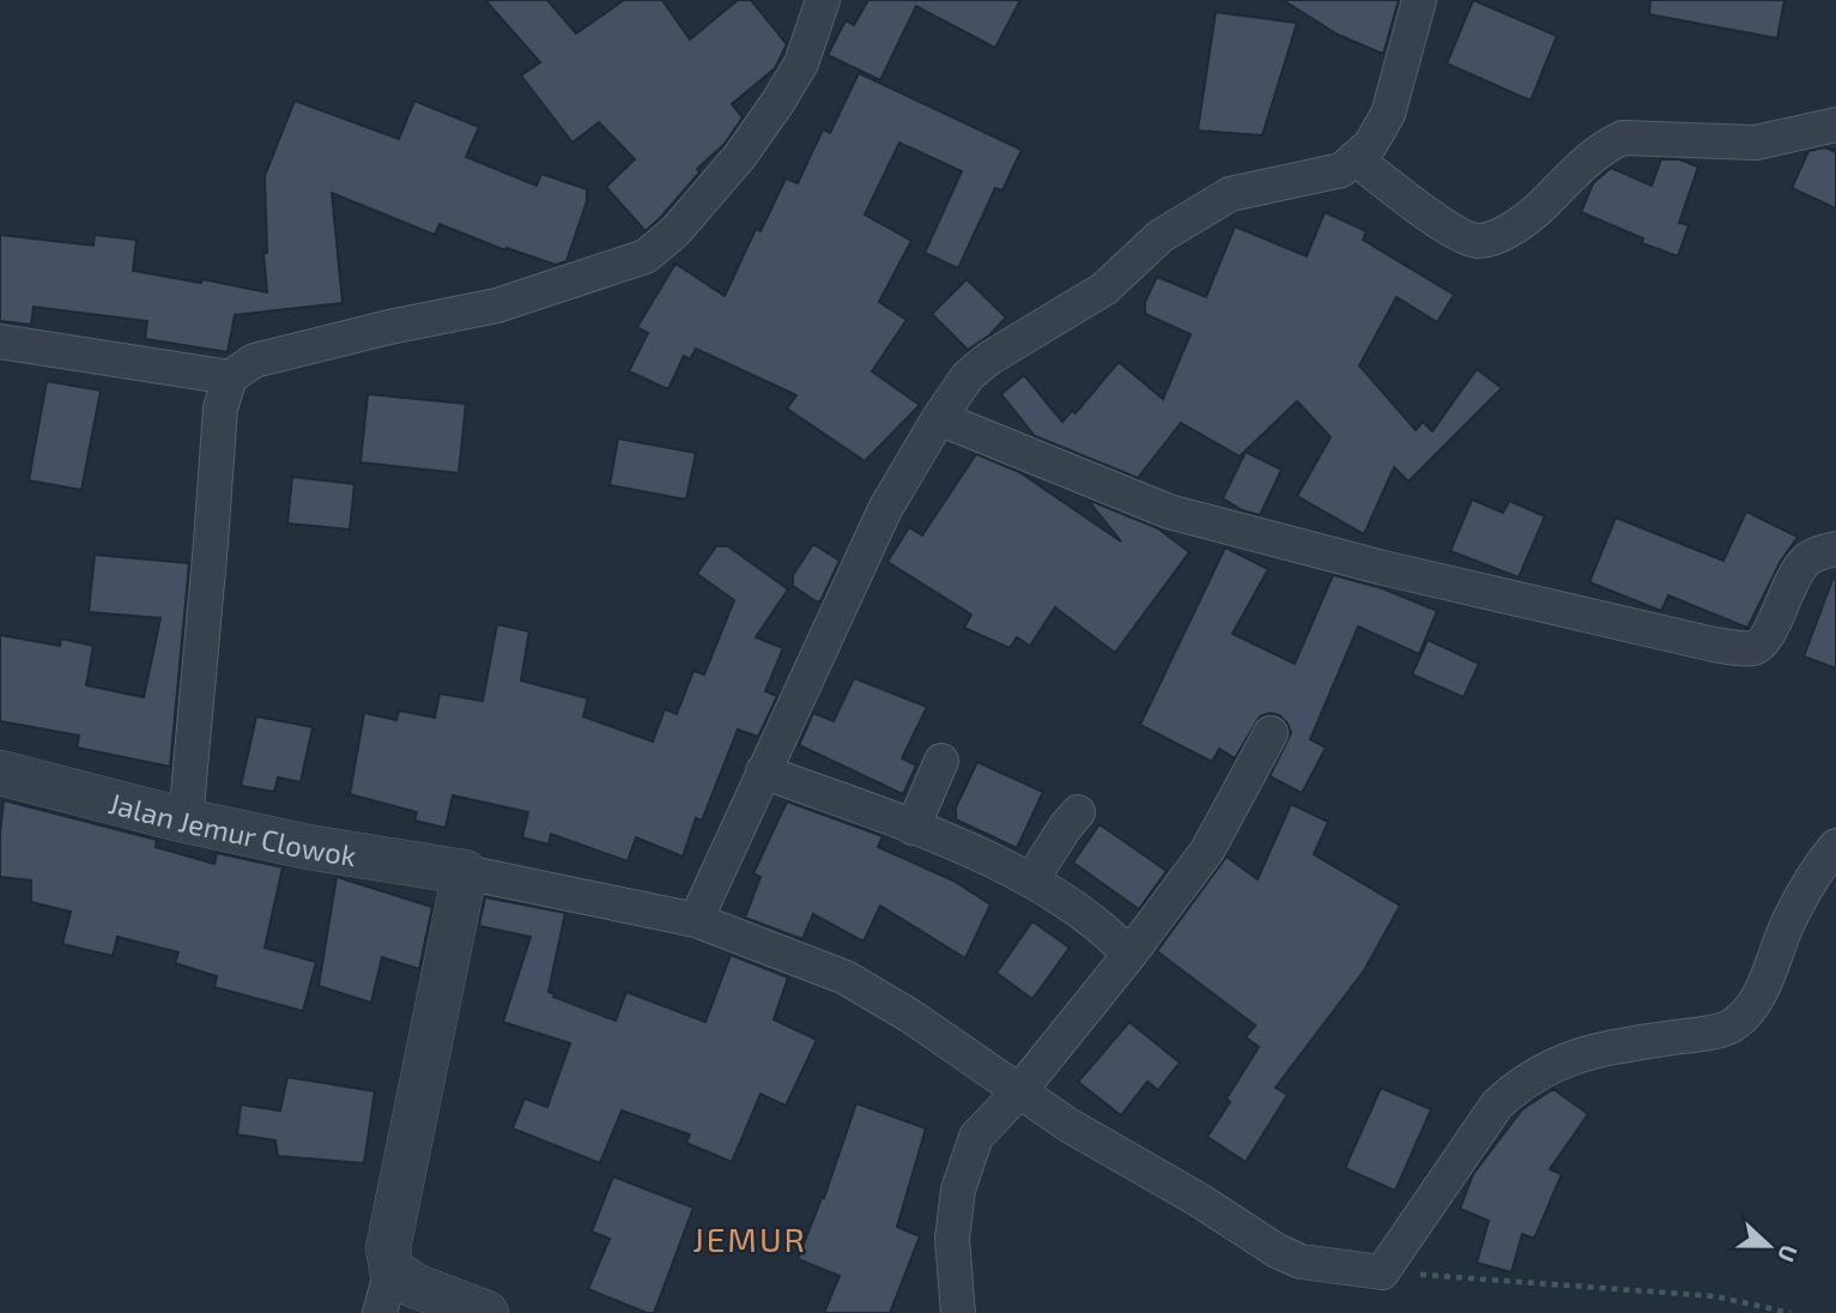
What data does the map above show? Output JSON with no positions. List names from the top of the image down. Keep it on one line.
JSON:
{"streets":{"street":["Jalan Jemur Clowok"]},"districts":["JEMUR"],"north":"right"}
